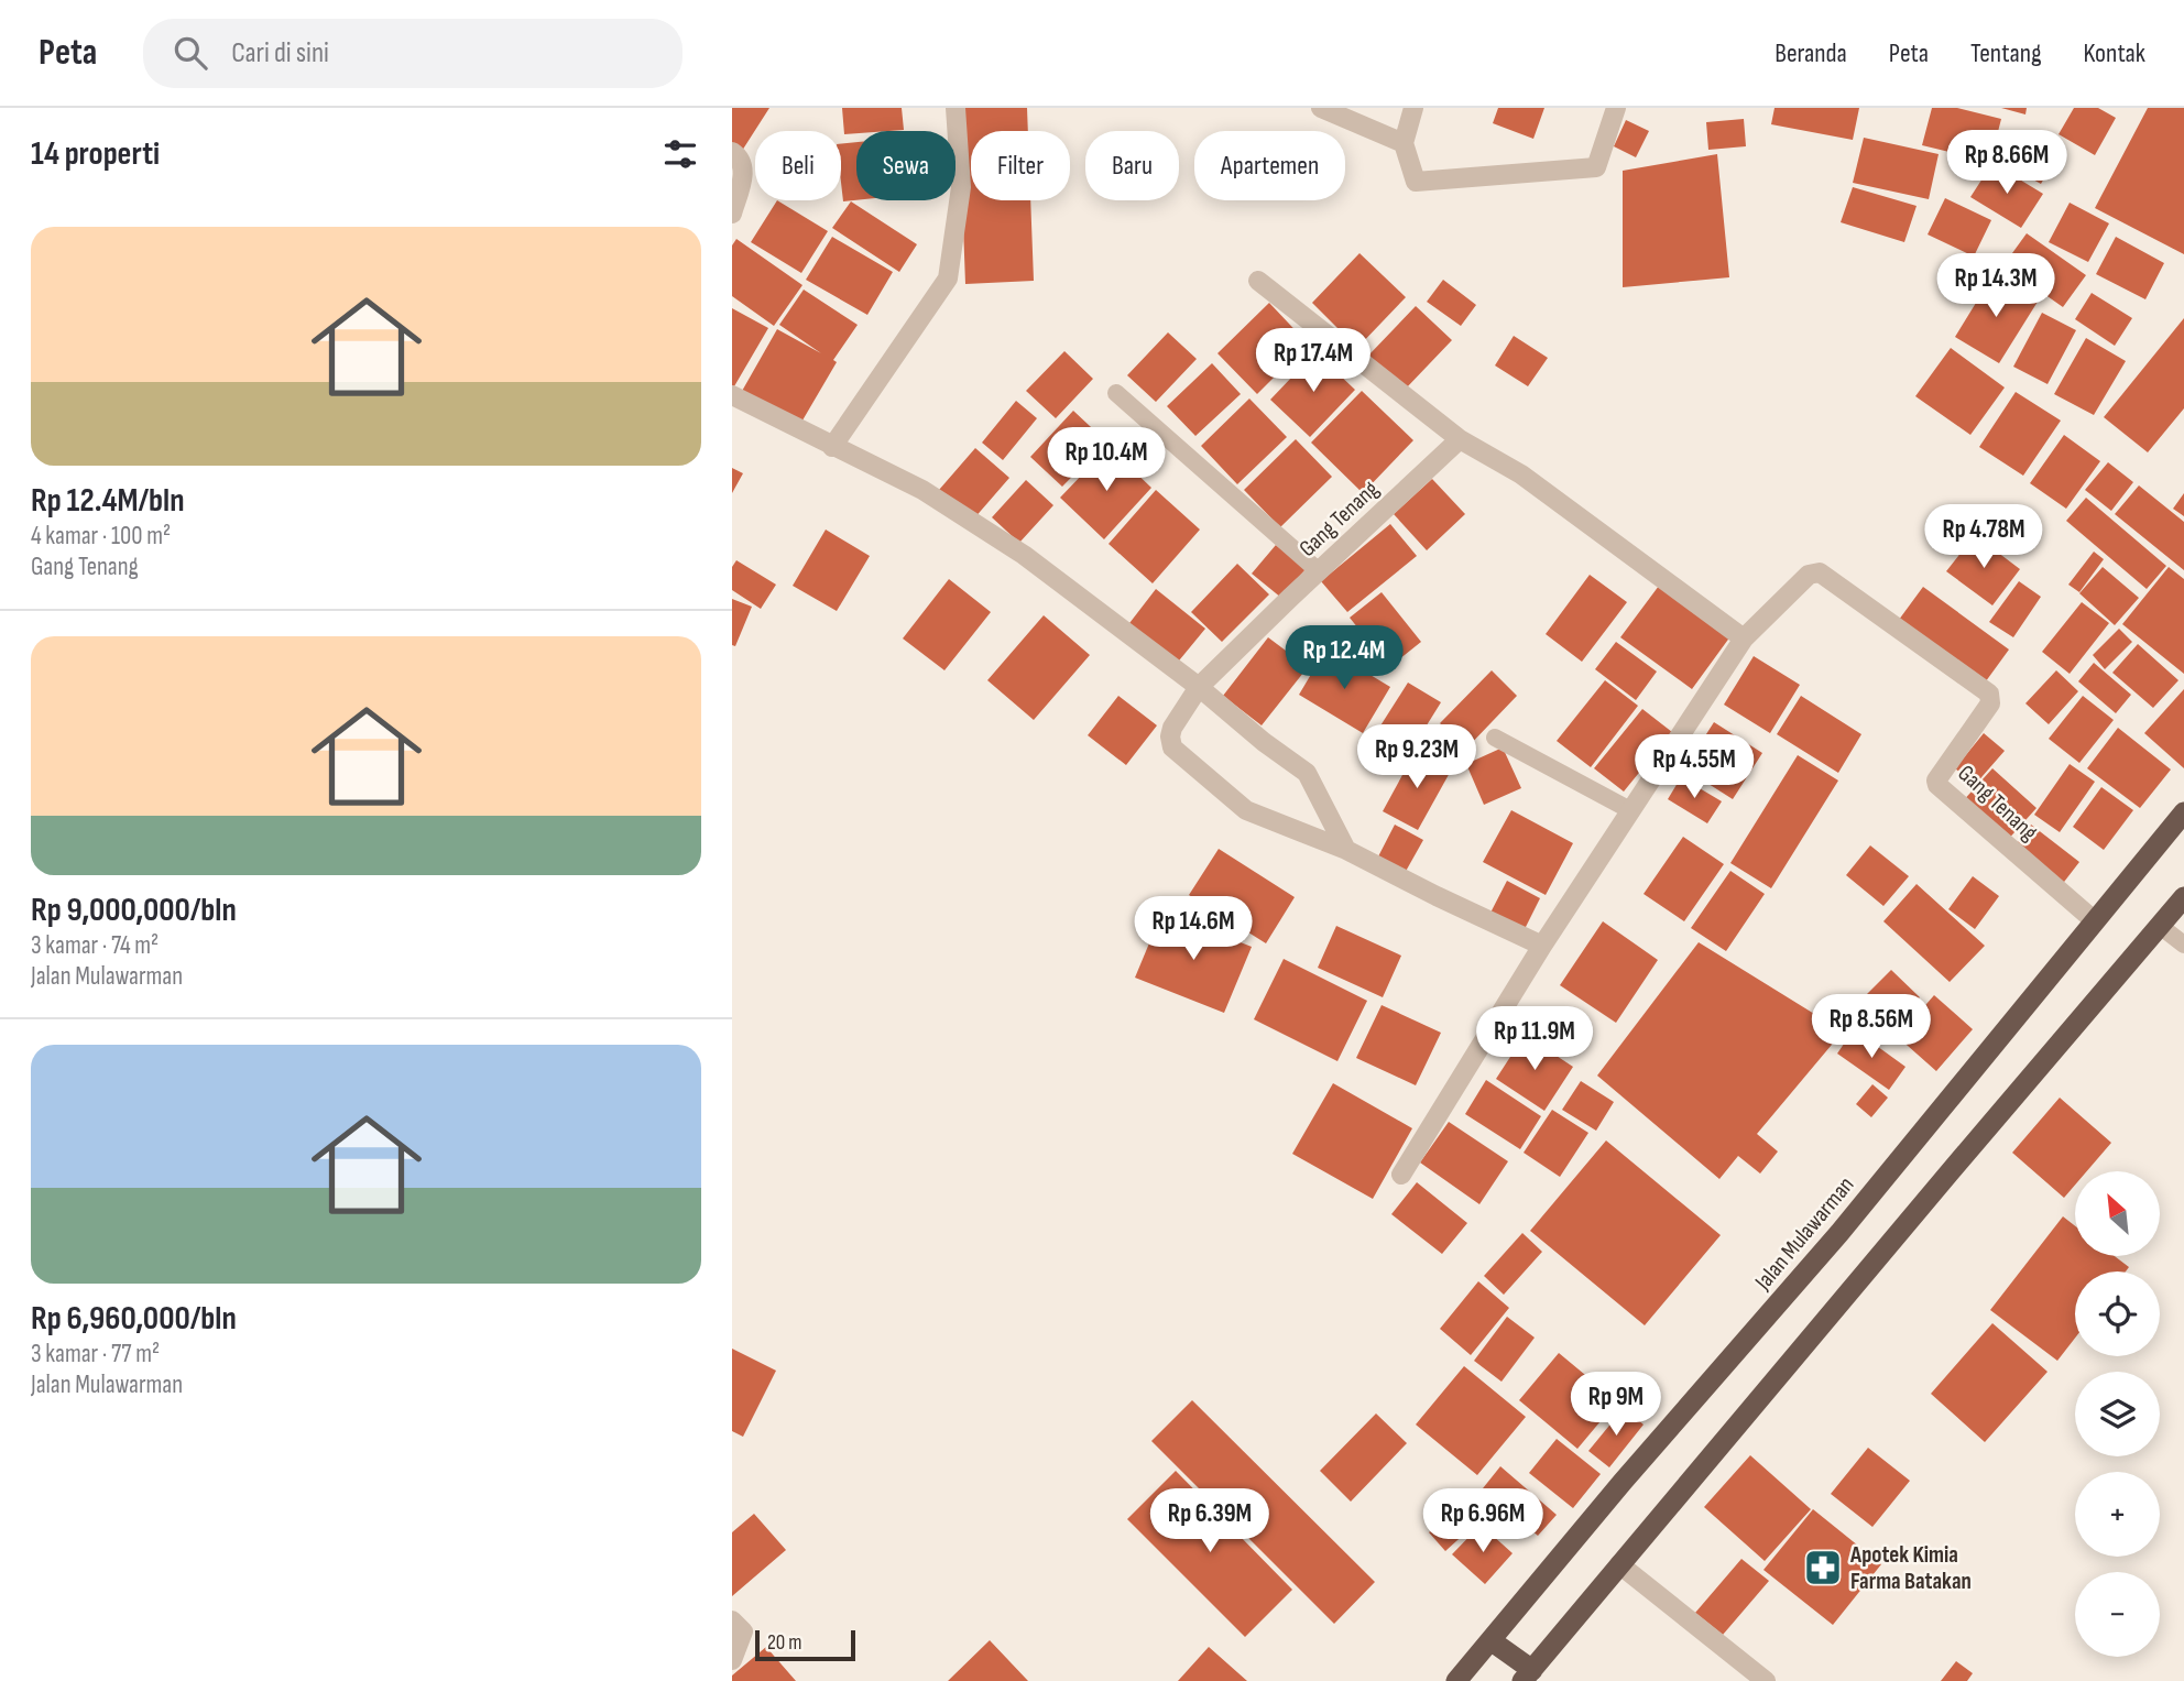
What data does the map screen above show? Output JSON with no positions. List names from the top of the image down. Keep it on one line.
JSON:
{"streets":{"highway":["Jalan Mulawarman"],"street":["Gang Tenang"]},"crossings":[["Gang Tenang","Jalan Mulawarman"]],"places":{"pharmacy":["Apotek Kimia Farma Batakan"]},"scale_bar":"20 m","north":"top left","page":{"header":"Peta","search":"Cari di sini","nav":["Beranda","Peta","Tentang","Kontak"],"heading":"14 properti","price":["Rp 8.66M","Rp 14.3M","Rp 17.4M","Rp 10.4M","Rp 4.78M","Rp 12.4M","Rp 9.23M","Rp 4.55M","Rp 14.6M","Rp 8.56M","Rp 11.9M","Rp 9M","Rp 6.39M","Rp 6.96M"],"chip":["Beli","Sewa","Filter","Baru","Apartemen"],"list":[{"name":"Rp 12.4M/bln","note":"4 kamar · 100 m² · Gang Tenang"},{"name":"Rp 9,000,000/bln","note":"3 kamar · 74 m² · Jalan Mulawarman"},{"name":"Rp 6,960,000/bln","note":"3 kamar · 77 m² · Jalan Mulawarman"}],"map_buttons":["+","−"],"scale":"20 m"}}
